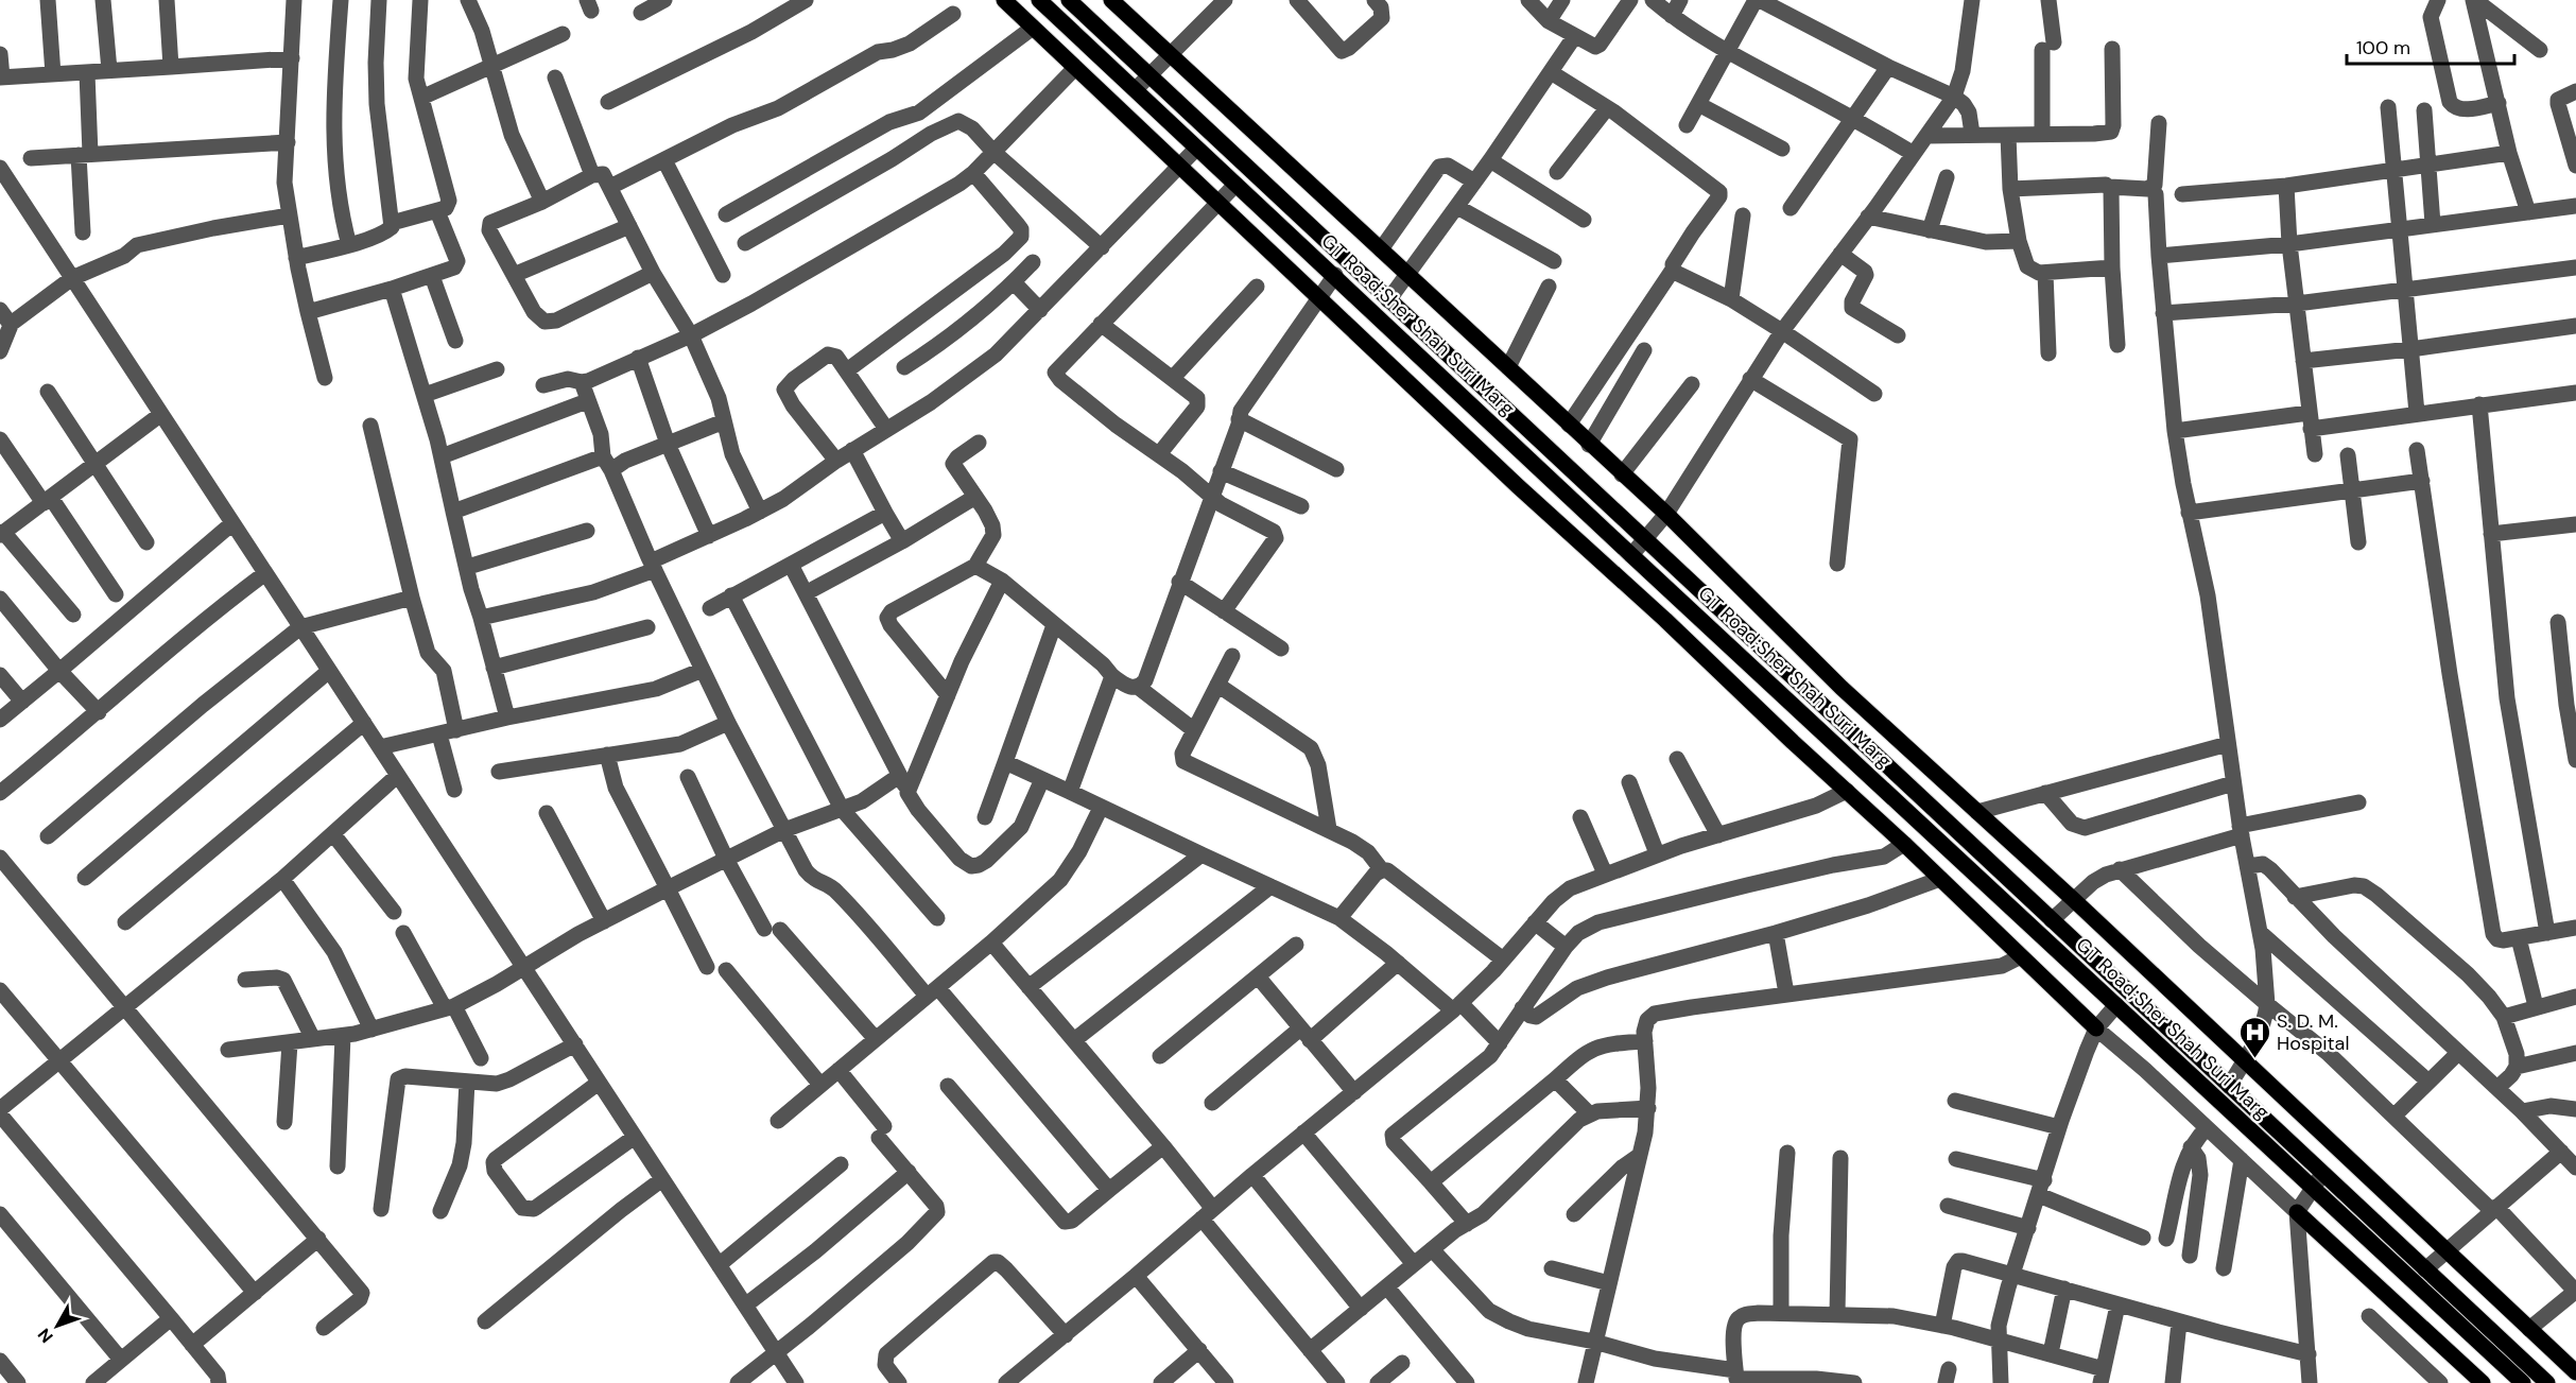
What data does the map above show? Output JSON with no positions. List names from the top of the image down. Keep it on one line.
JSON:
{"streets":{"main road":["GT Road;Sher Shah Suri Marg"]},"places":{"hospital":["S. D. M. Hospital"]},"scale_bar":"100 m","north":"bottom left"}
